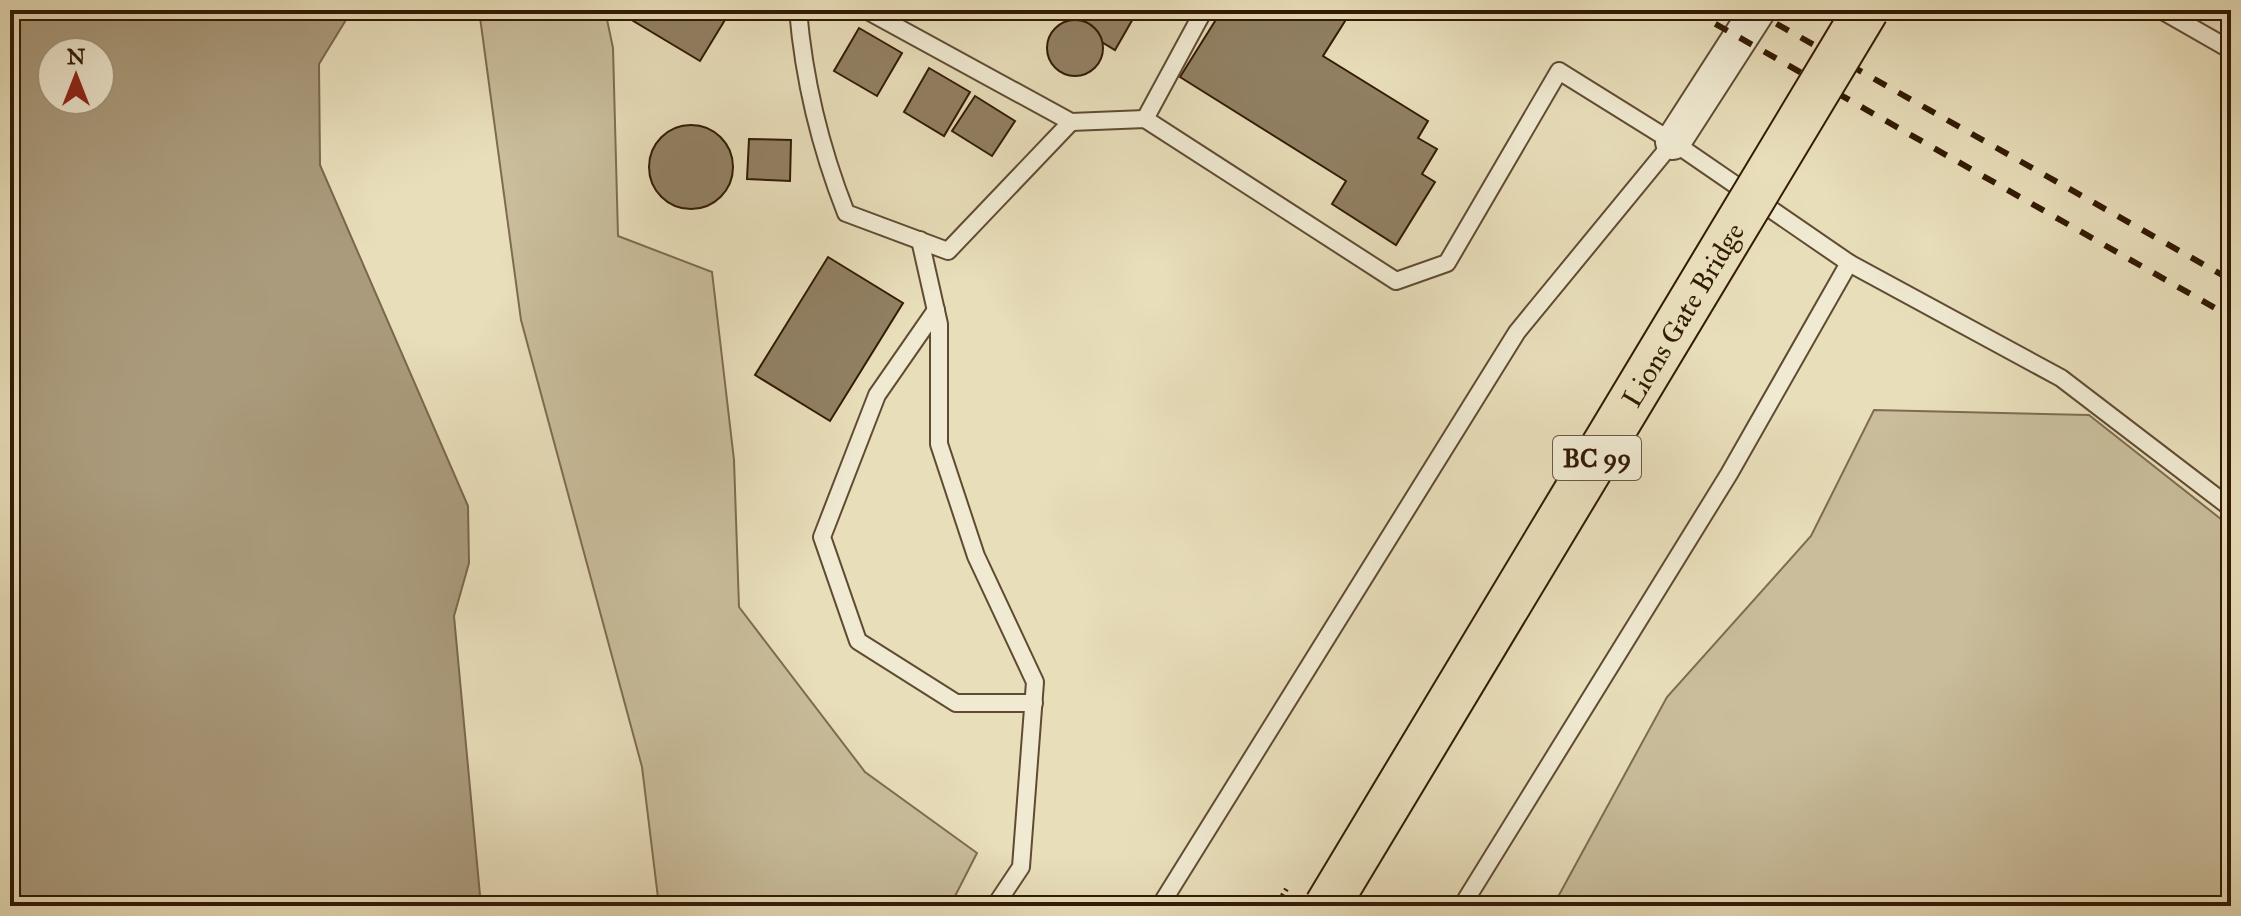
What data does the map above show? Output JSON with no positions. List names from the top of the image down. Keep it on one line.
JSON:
{"streets":{"highway":["Lions Gate Bridge","BC 99"]},"north":"top"}
